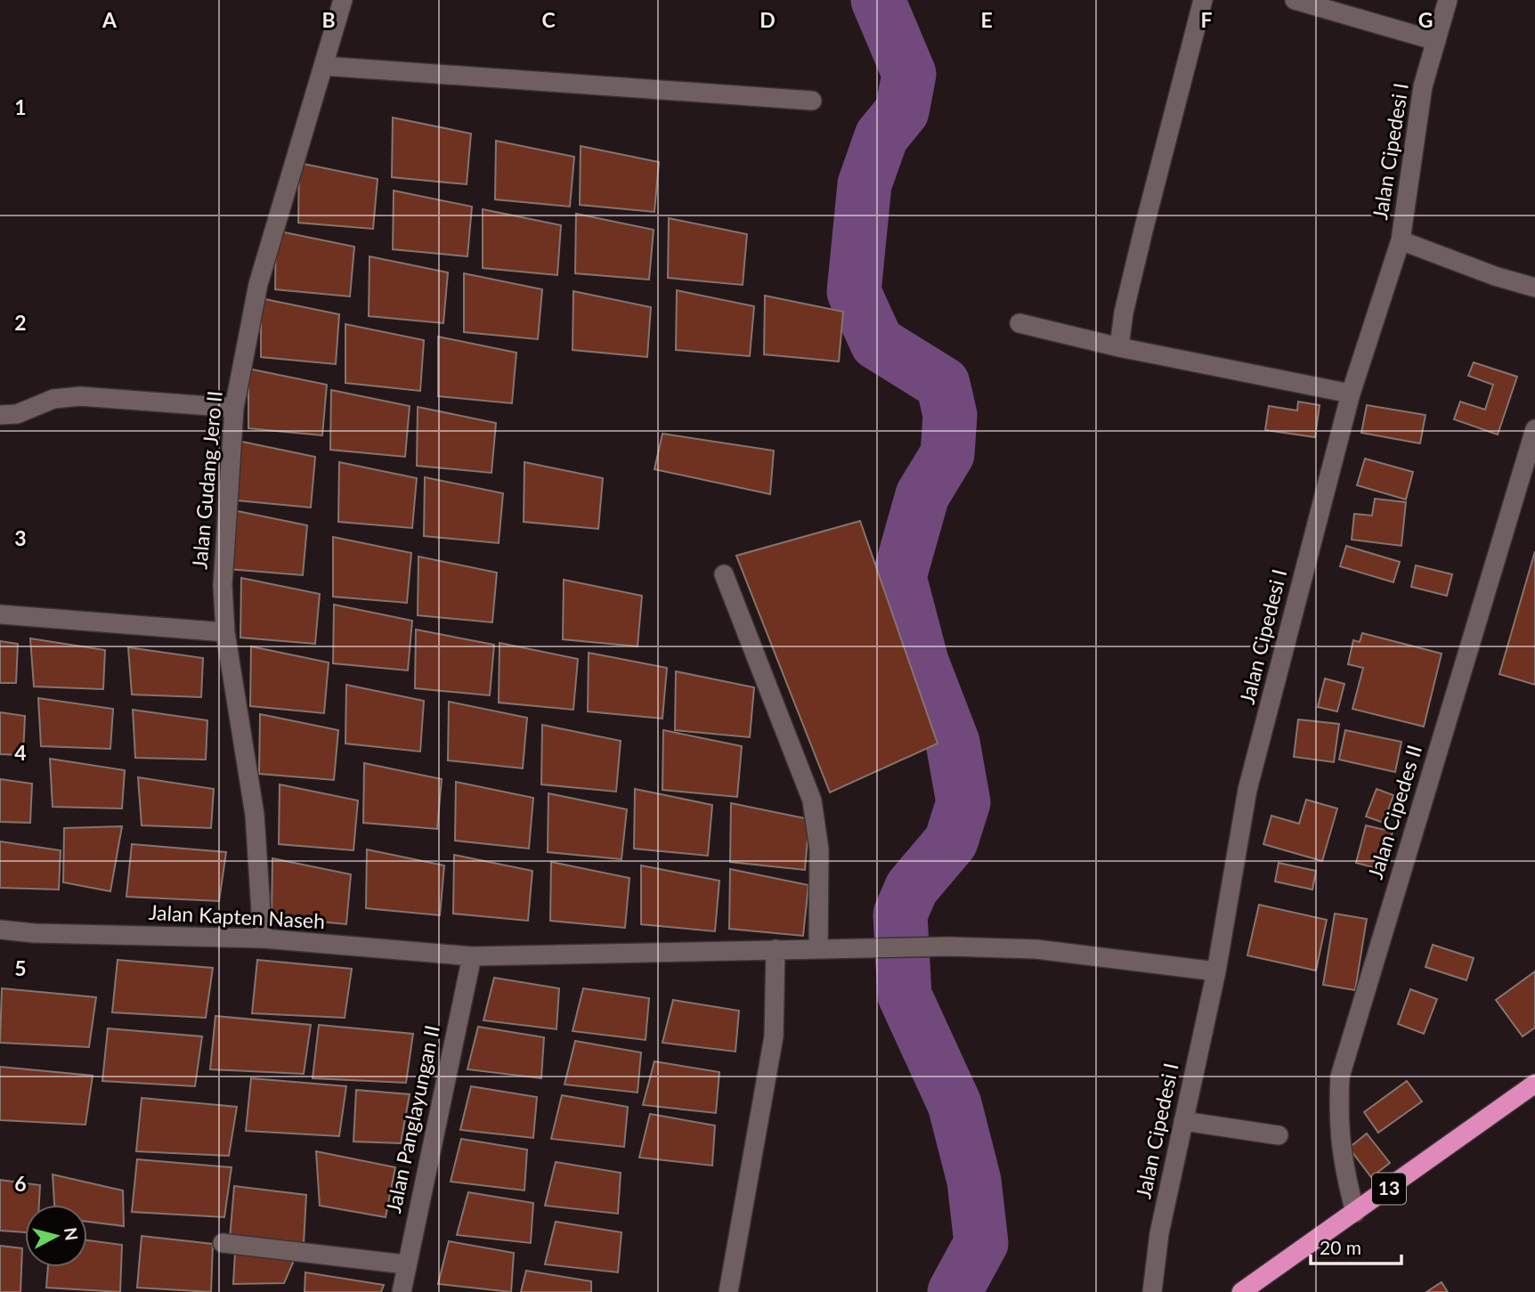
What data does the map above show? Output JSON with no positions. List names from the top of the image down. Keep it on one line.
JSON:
{"streets":{"highway":["13"],"street":["Jalan Cipedesi I","Jalan Gudang Jero II","Jalan Cipedes II","Jalan Kapten Naseh","Jalan Panglayungan II"]},"crossings":[["Jalan Cipedesi I","Jalan Kapten Naseh"],["Jalan Gudang Jero II","Jalan Kapten Naseh"],["Jalan Cipedes II","13"],["Jalan Kapten Naseh","Jalan Panglayungan II"]],"scale_bar":"20 m","north":"right","grid":{"columns":["A","B","C","D","E","F","G"],"rows":["1","2","3","4","5","6"]}}
